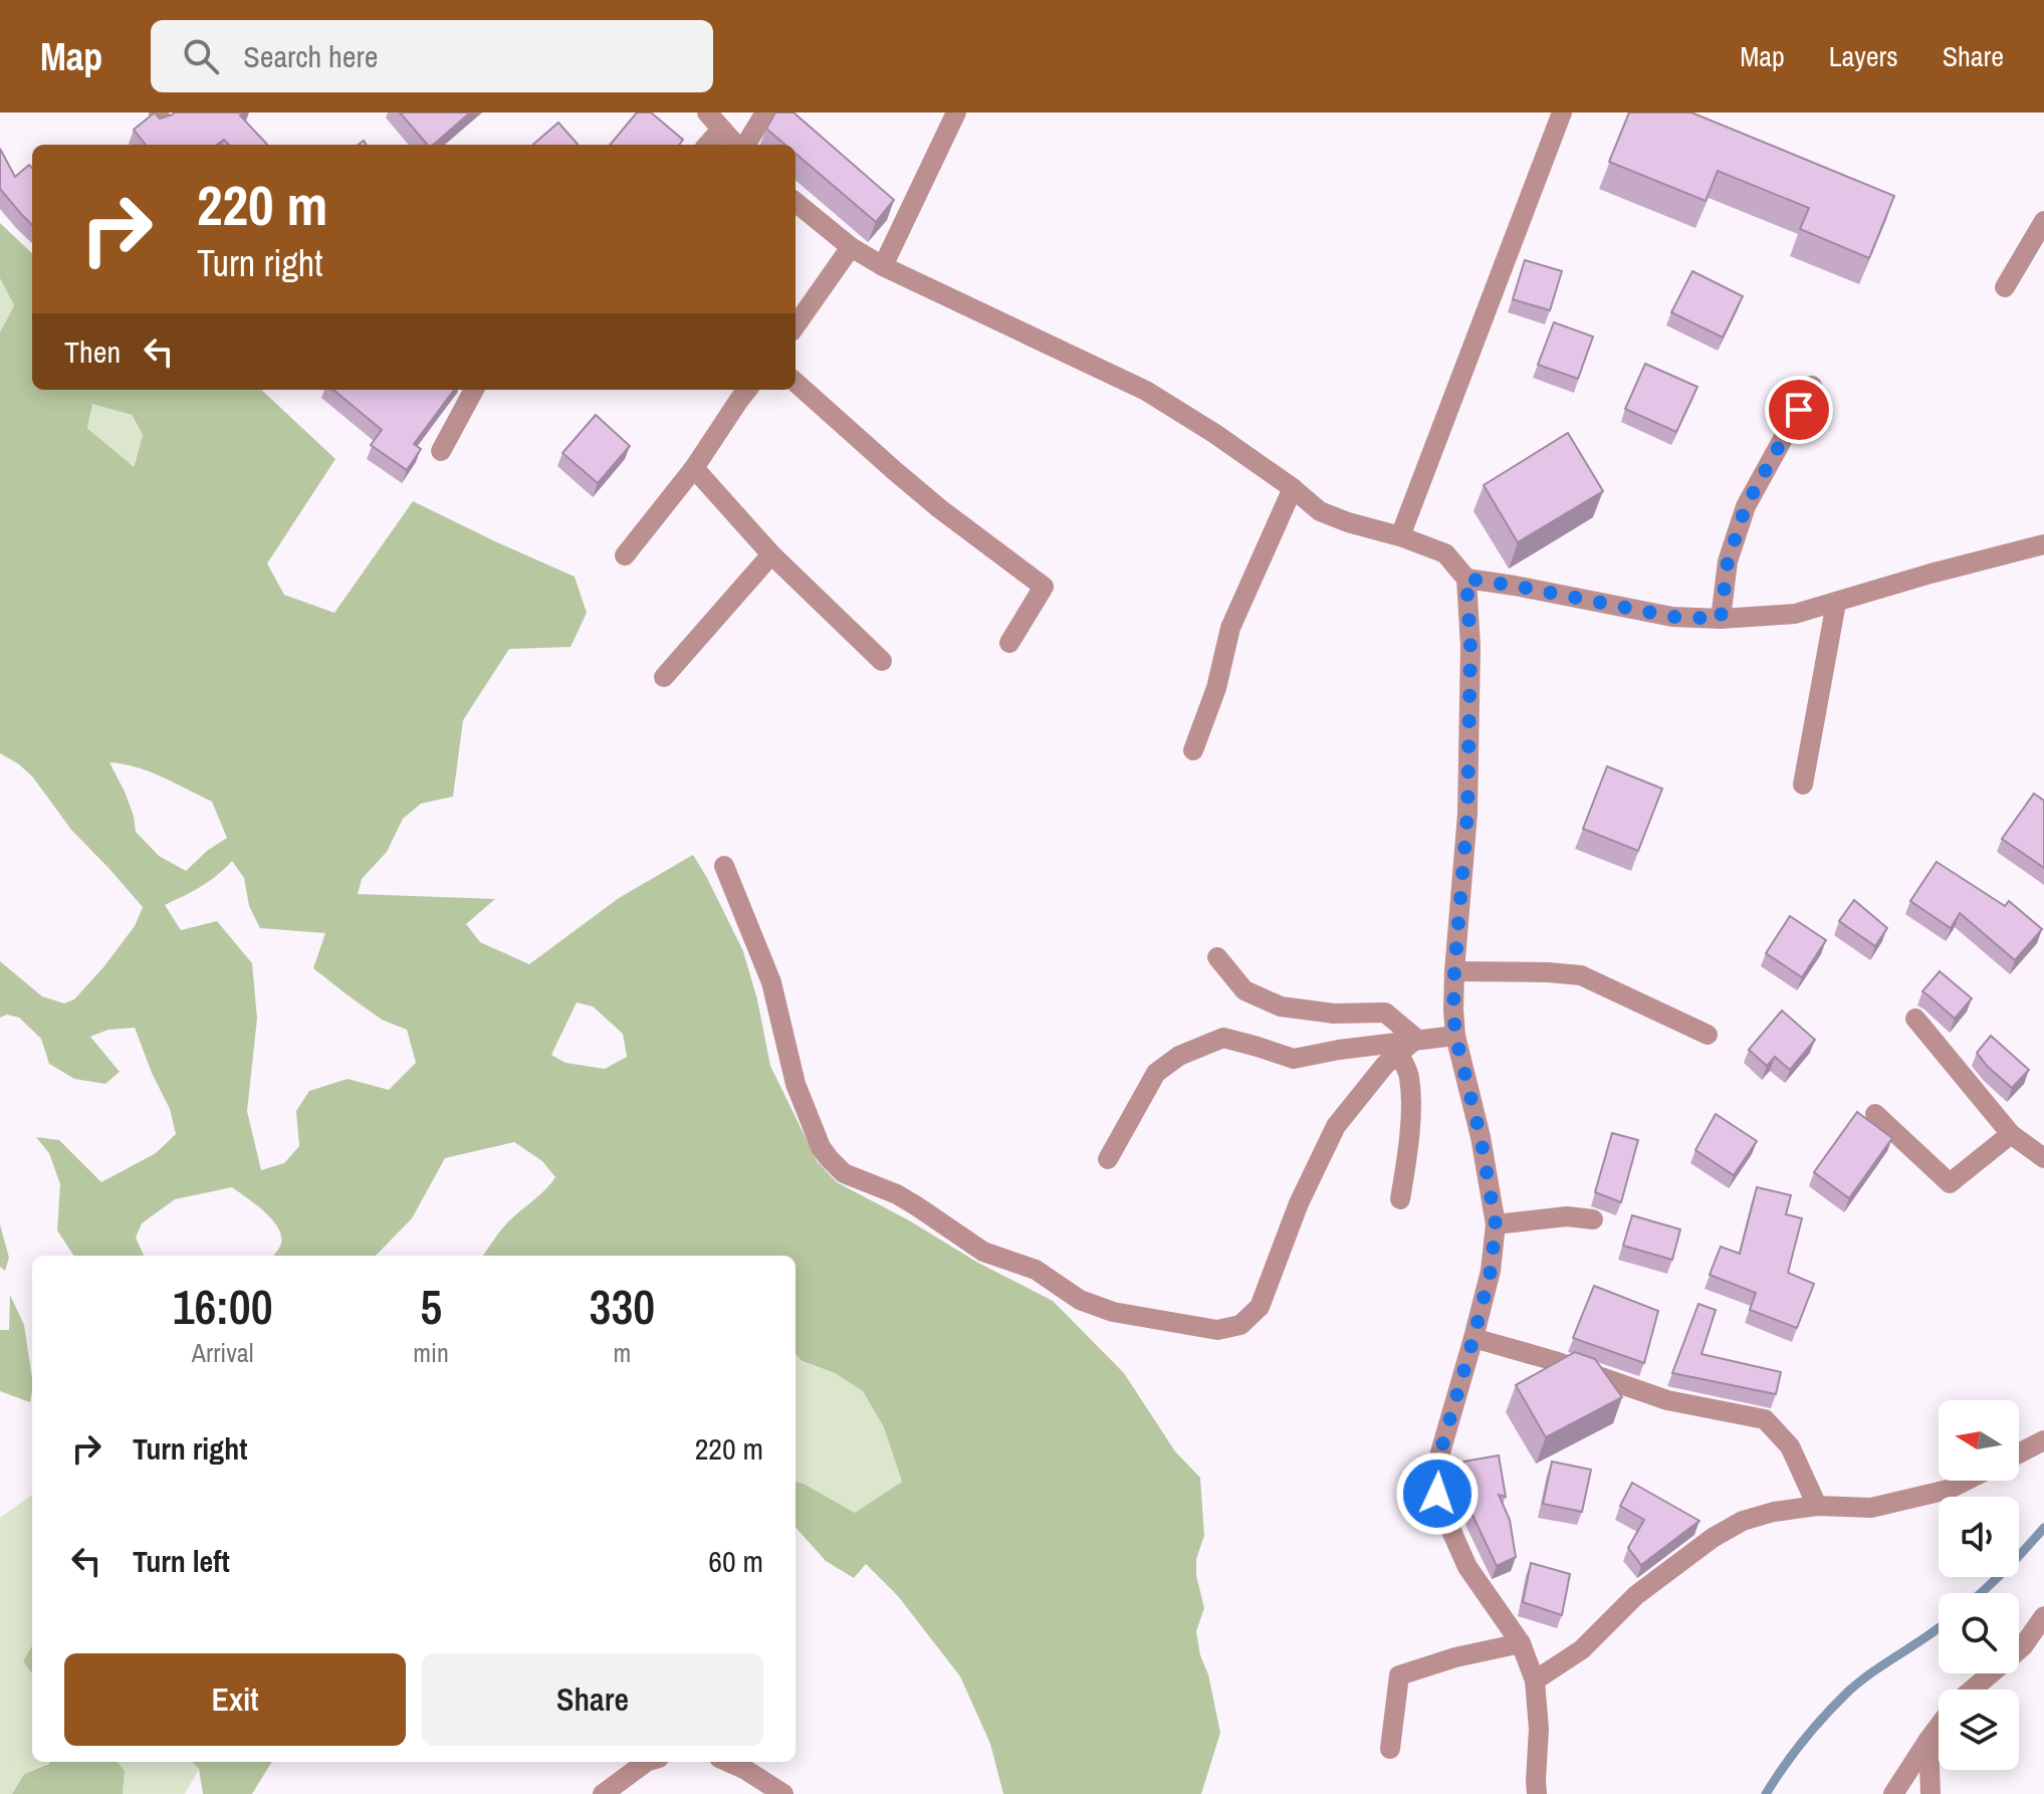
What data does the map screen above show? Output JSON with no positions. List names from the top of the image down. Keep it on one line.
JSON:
{"north":"left","page":{"header":"Map","search":"Search here","nav":["Map","Layers","Share"],"turn":["220 m","Turn right"],"then":"Then","eta":["16:00","Arrival","5","min","330","m"],"list":[{"name":"Turn right","value":"220 m"},{"name":"Turn left","value":"60 m"}],"buttons":["Exit","Share"]}}
